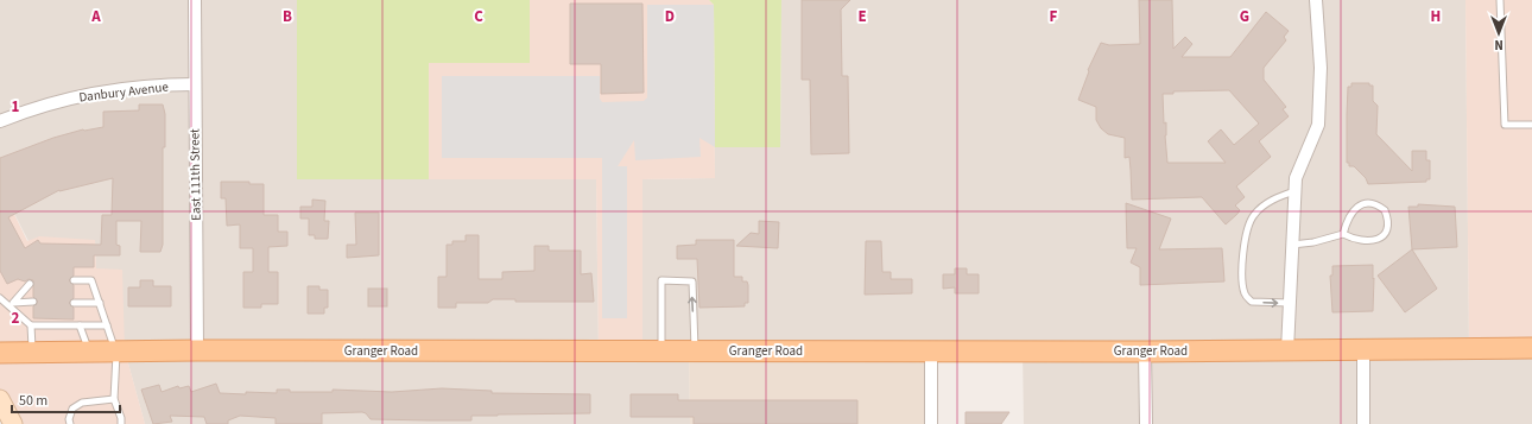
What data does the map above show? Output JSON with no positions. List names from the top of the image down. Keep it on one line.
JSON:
{"streets":{"main road":["Granger Road"],"street":["Danbury Avenue","East 111th Street"]},"crossings":[["Danbury Avenue","East 111th Street"],["East 111th Street","Granger Road"]],"scale_bar":"50 m","north":"bottom","grid":{"columns":["A","B","C","D","E","F","G","H"],"rows":["1","2"]}}
